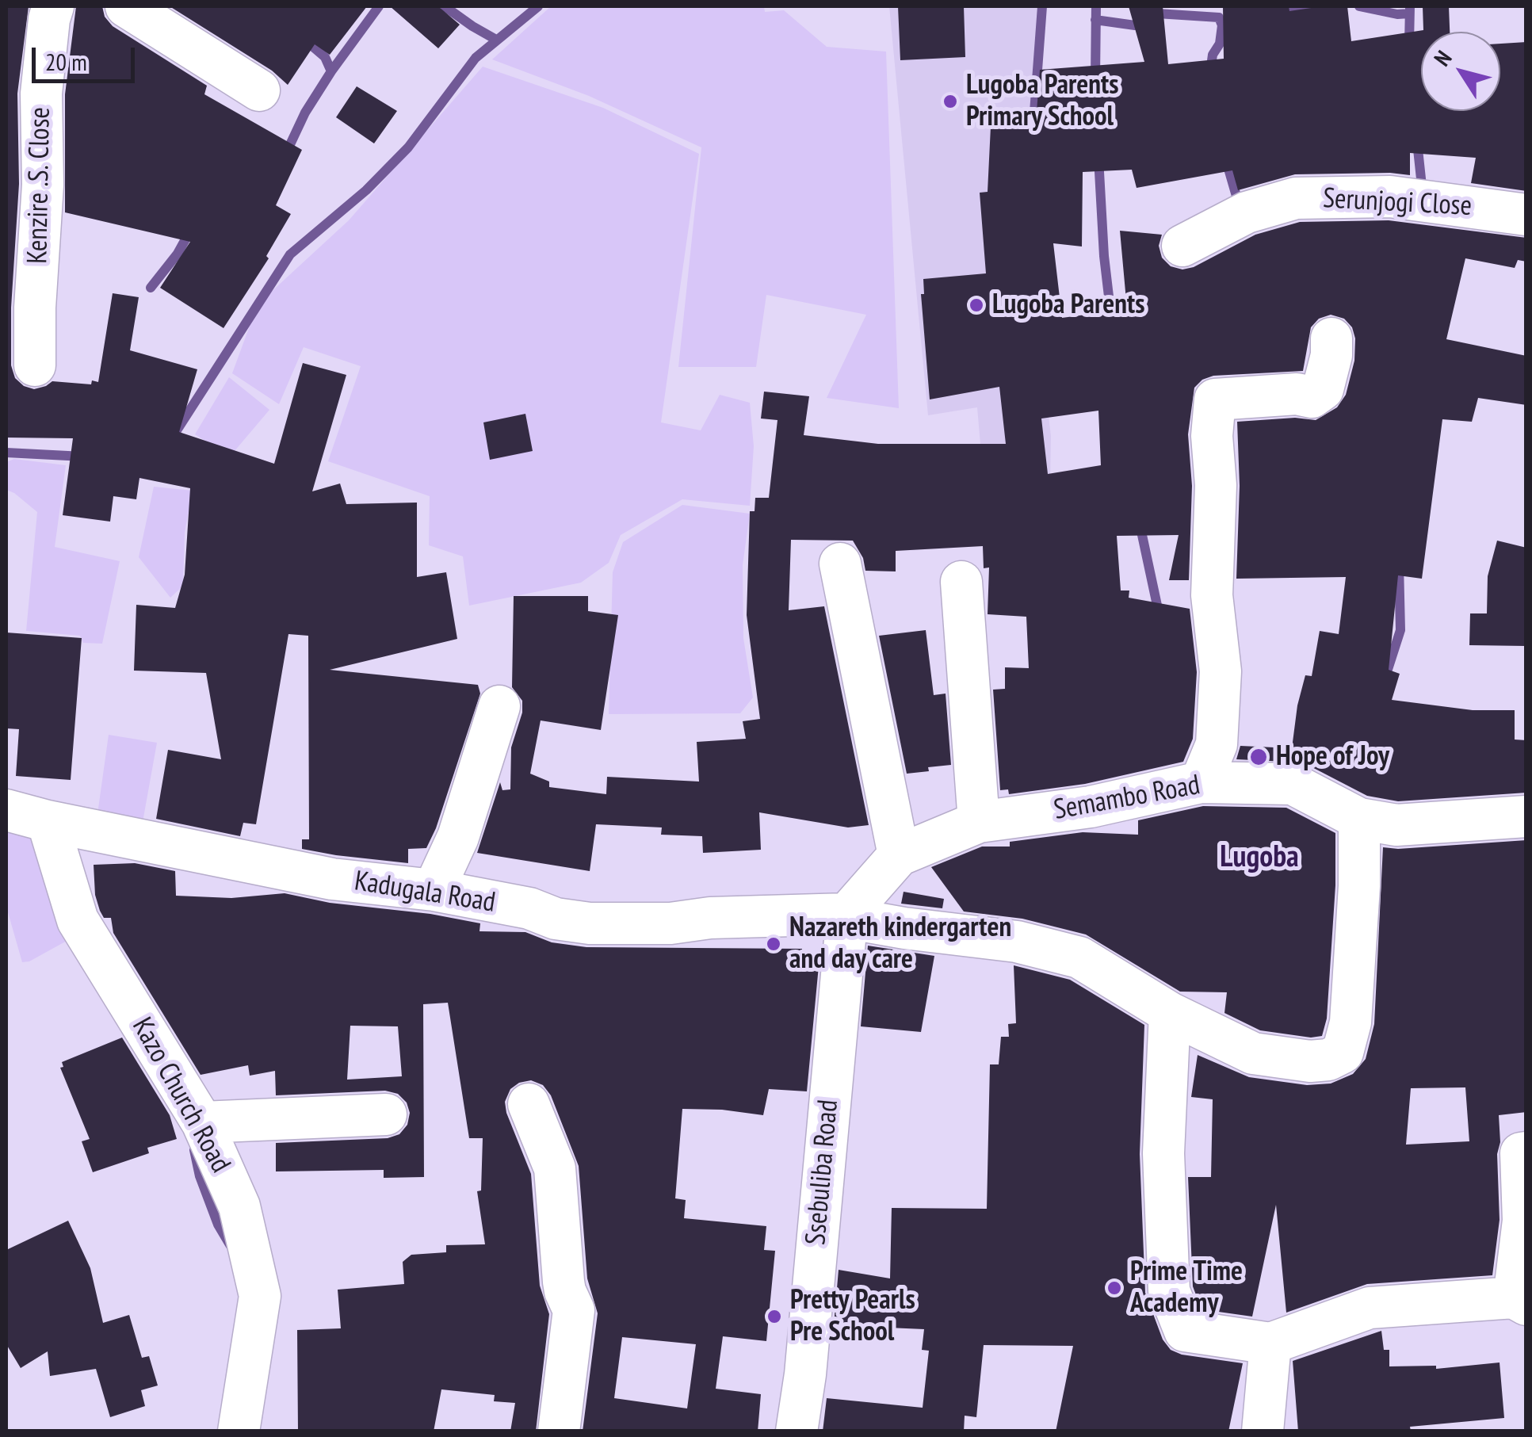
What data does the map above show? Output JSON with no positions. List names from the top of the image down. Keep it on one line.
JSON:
{"streets":{"street":["Kenzire .S. Close","Serunjogi Close","Semambo Road","Kadugala Road","Kazo Church Road","Ssebuliba Road"]},"crossings":[["Semambo Road","Kadugala Road"],["Semambo Road","Ssebuliba Road"],["Kadugala Road","Kazo Church Road"],["Kadugala Road","Ssebuliba Road"]],"districts":["Lugoba"],"places":["Lugoba Parents Primary School","Lugoba Parents","Hope of Joy","Nazareth kindergarten and day care","Prime Time Academy","Pretty Pearls Pre School"],"scale_bar":"20 m","north":"top left"}
